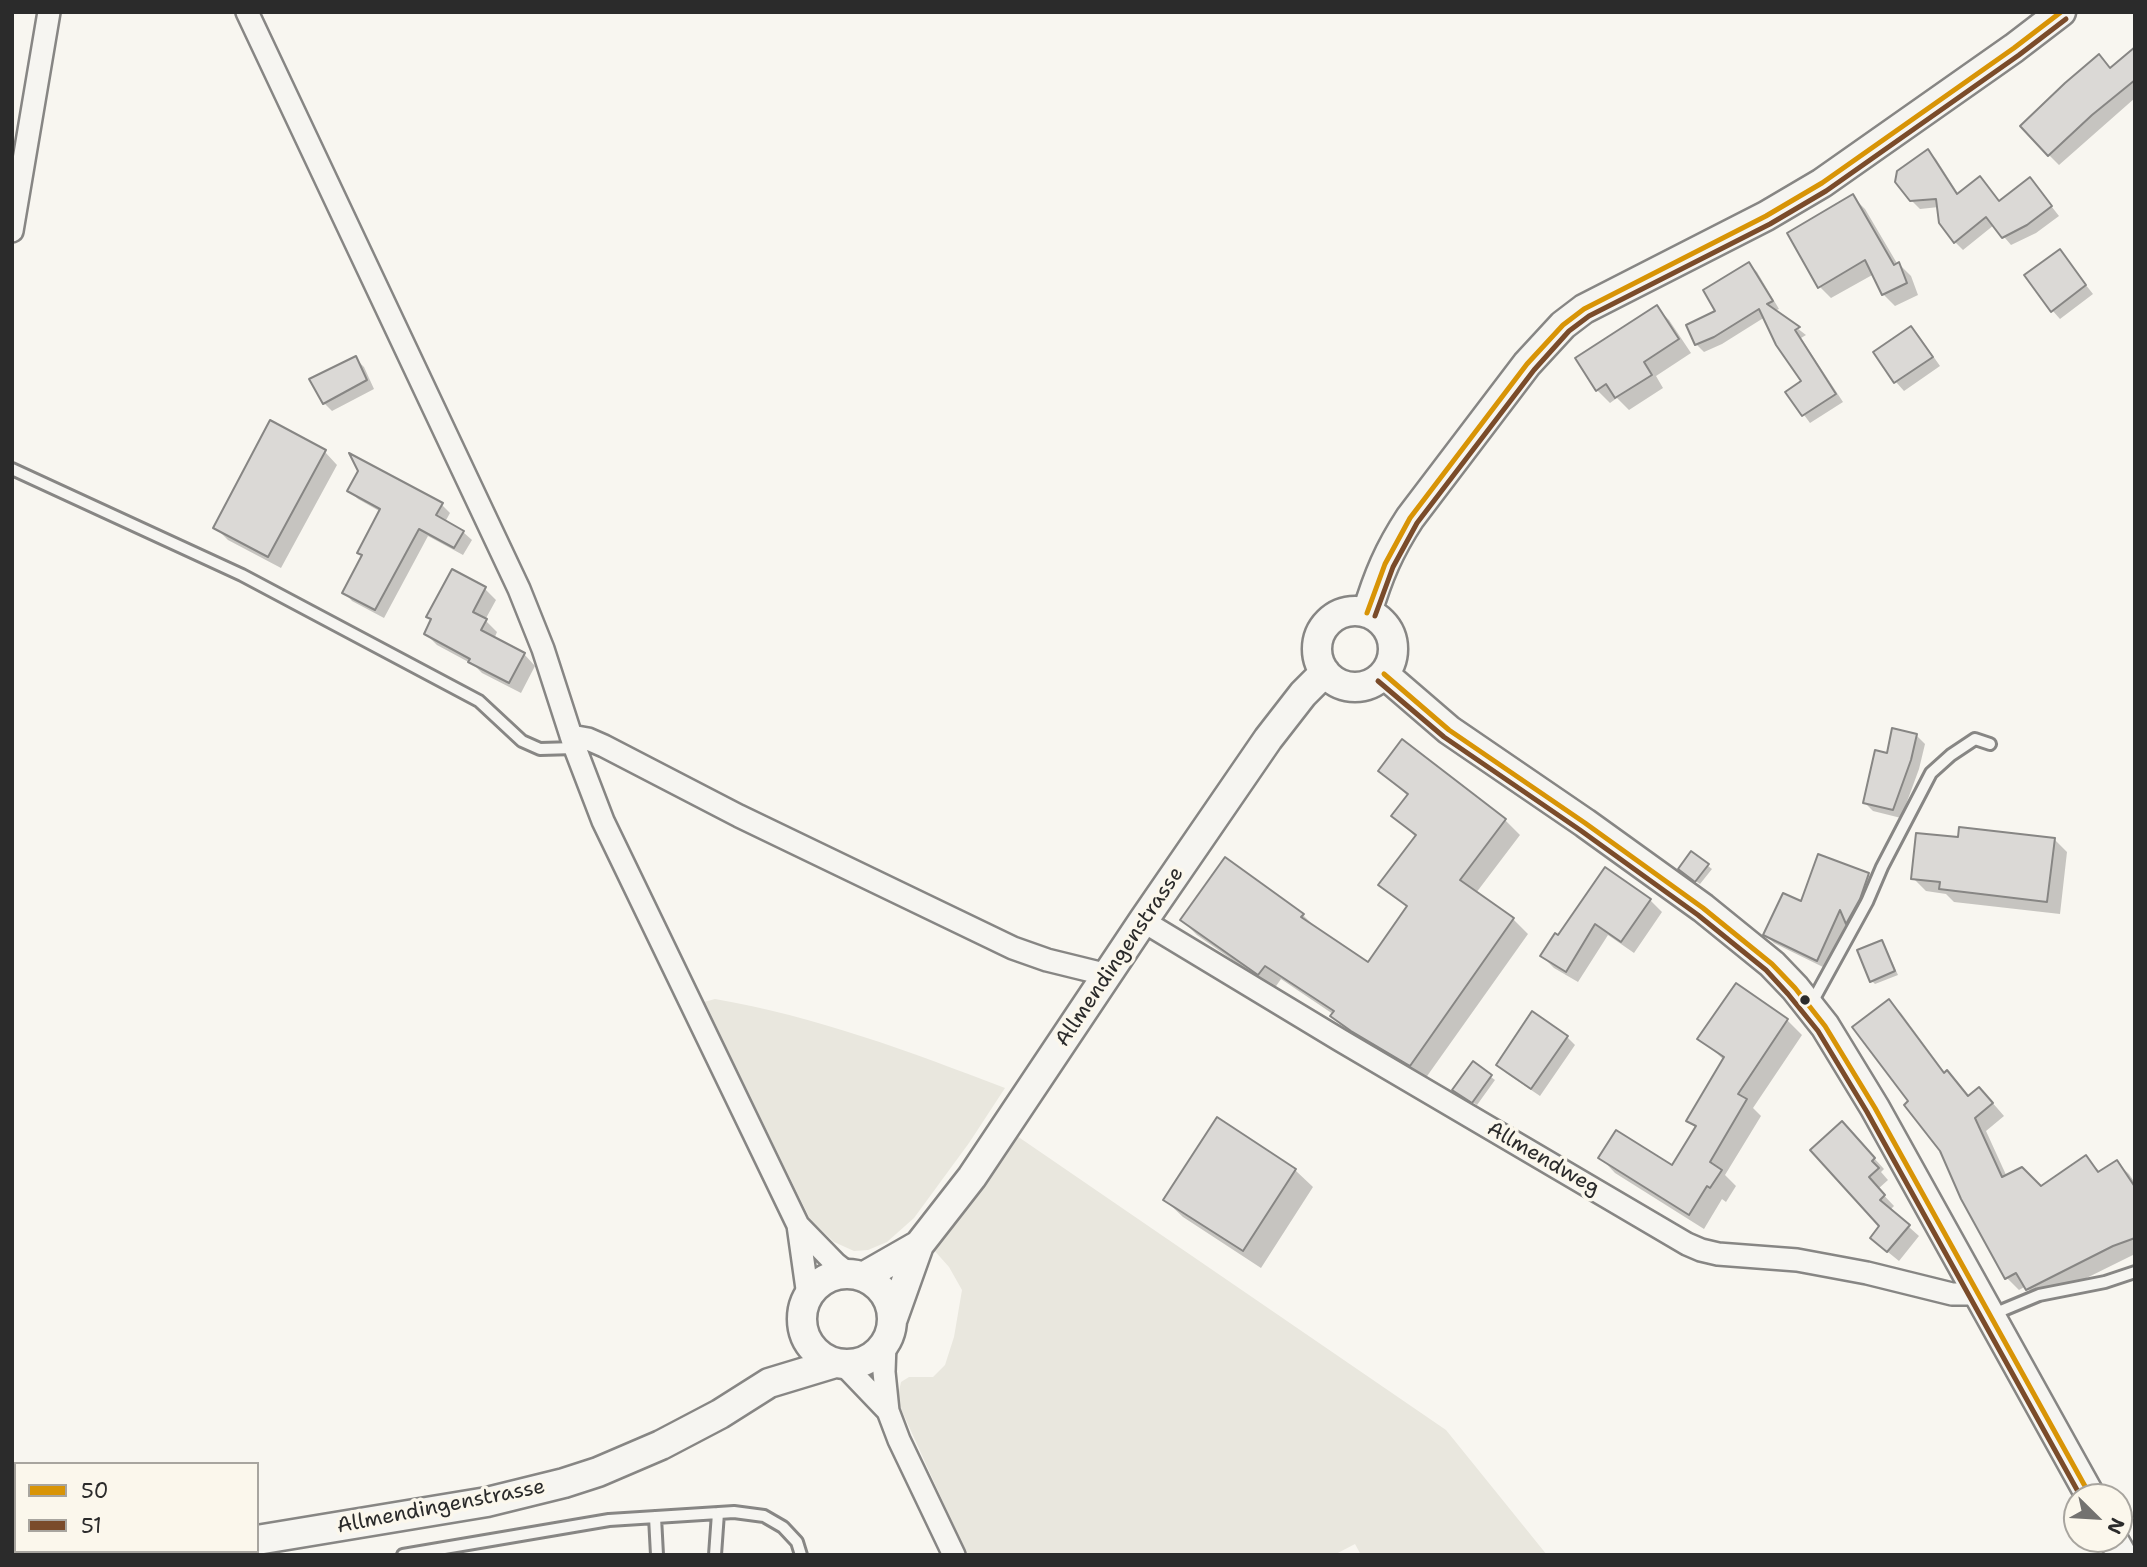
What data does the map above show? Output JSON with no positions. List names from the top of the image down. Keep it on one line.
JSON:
{"streets":{"street":["Allmendingenstrasse","Allmendweg"]},"crossings":[["Allmendingenstrasse","Allmendweg"]],"lines":["transit line 50","transit line 51"],"legend":["50","51"],"north":"bottom right"}
